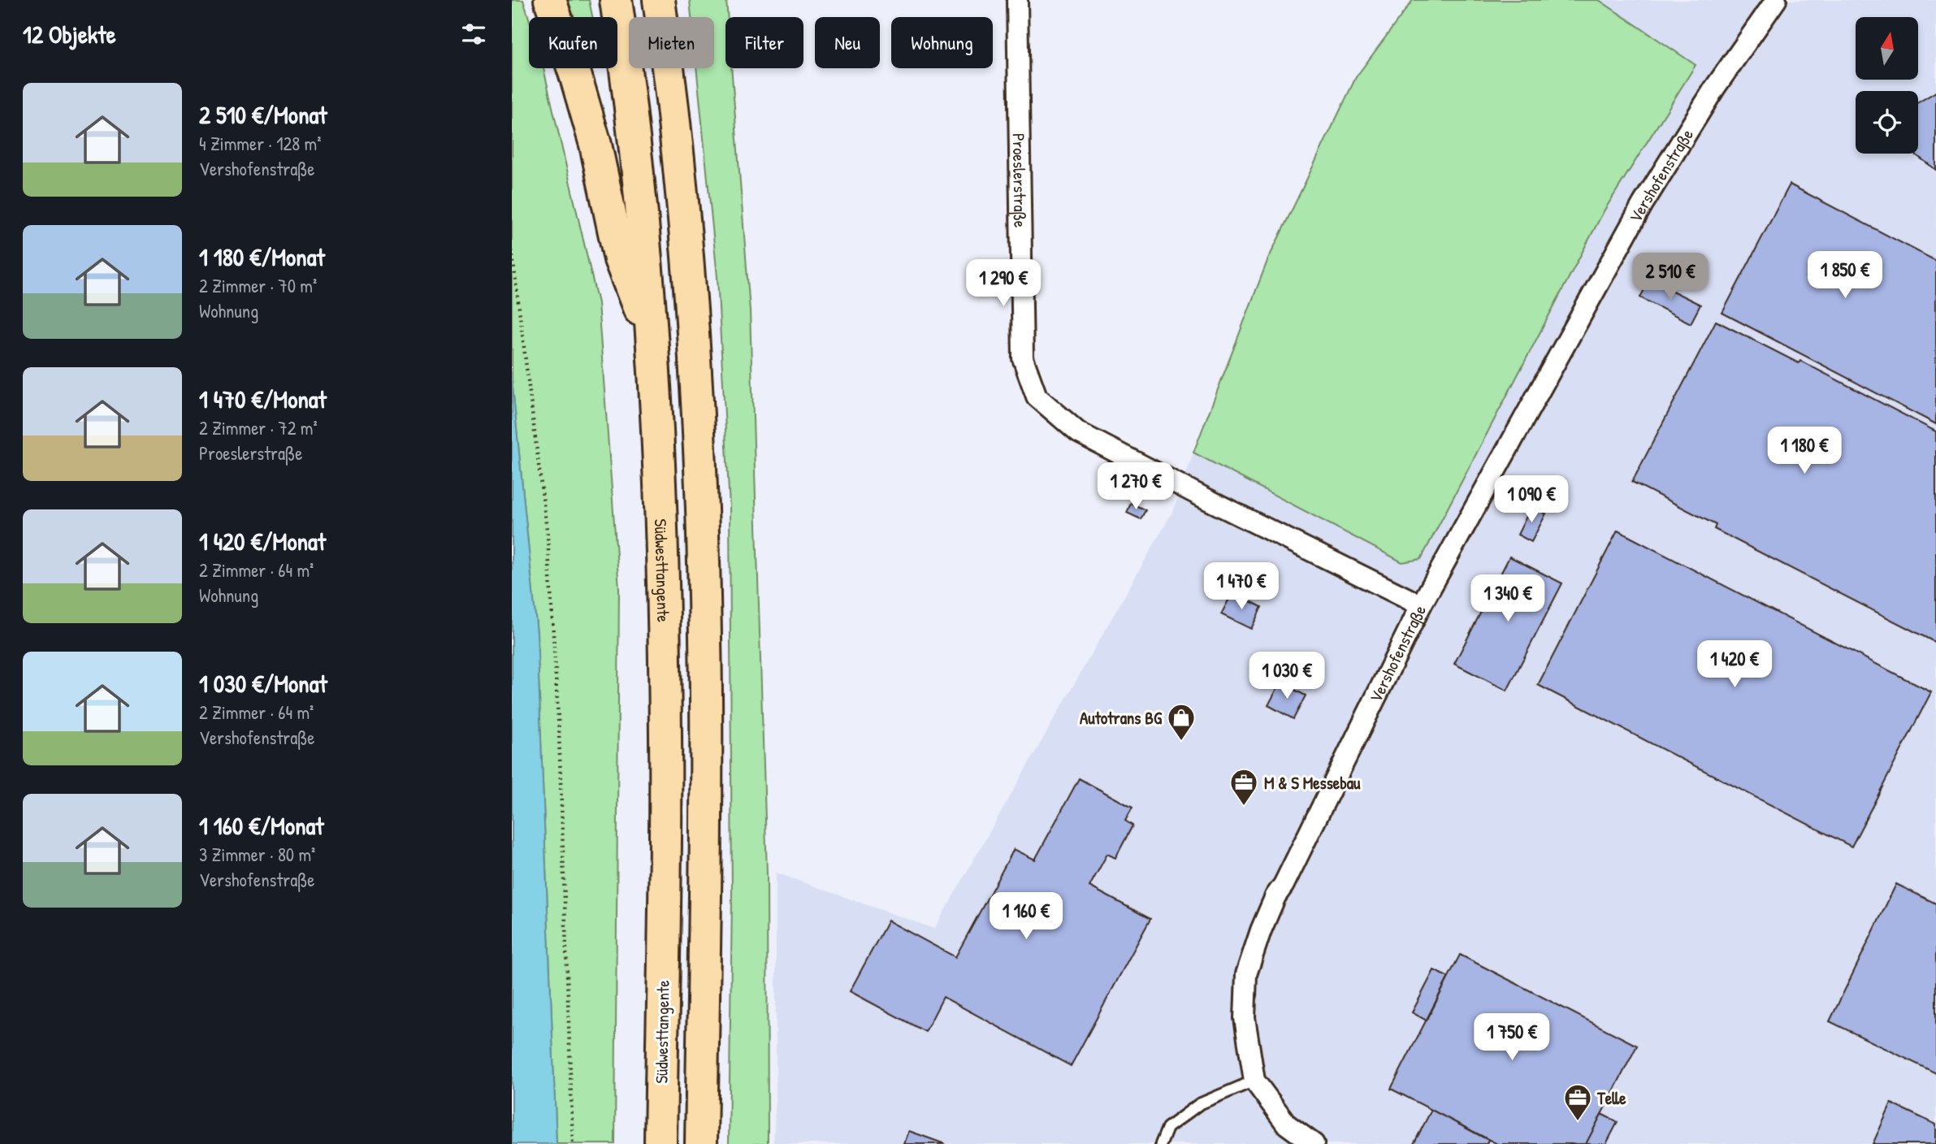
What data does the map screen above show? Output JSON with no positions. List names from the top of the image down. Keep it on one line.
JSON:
{"streets":{"highway":["Südwesttangente"],"street":["Vershofenstraße","Proeslerstraße"]},"crossings":[["Vershofenstraße","Proeslerstraße"]],"places":{"shop":["Autotrans BG"],"office":["M & S Messebau","Telle"]},"north":"top","page":{"heading":"12 Objekte","chip":["Kaufen","Mieten","Filter","Neu","Wohnung"],"list":[{"name":"2 510 €/Monat","note":"4 Zimmer · 128 m² · Vershofenstraße"},{"name":"1 180 €/Monat","note":"2 Zimmer · 70 m² · Wohnung"},{"name":"1 470 €/Monat","note":"2 Zimmer · 72 m² · Proeslerstraße"},{"name":"1 420 €/Monat","note":"2 Zimmer · 64 m² · Wohnung"},{"name":"1 030 €/Monat","note":"2 Zimmer · 64 m² · Vershofenstraße"},{"name":"1 160 €/Monat","note":"3 Zimmer · 80 m² · Vershofenstraße"}],"price":["1 850 €","2 510 €","1 290 €","1 180 €","1 270 €","1 090 €","1 470 €","1 340 €","1 420 €","1 030 €","1 160 €","1 750 €"]}}
